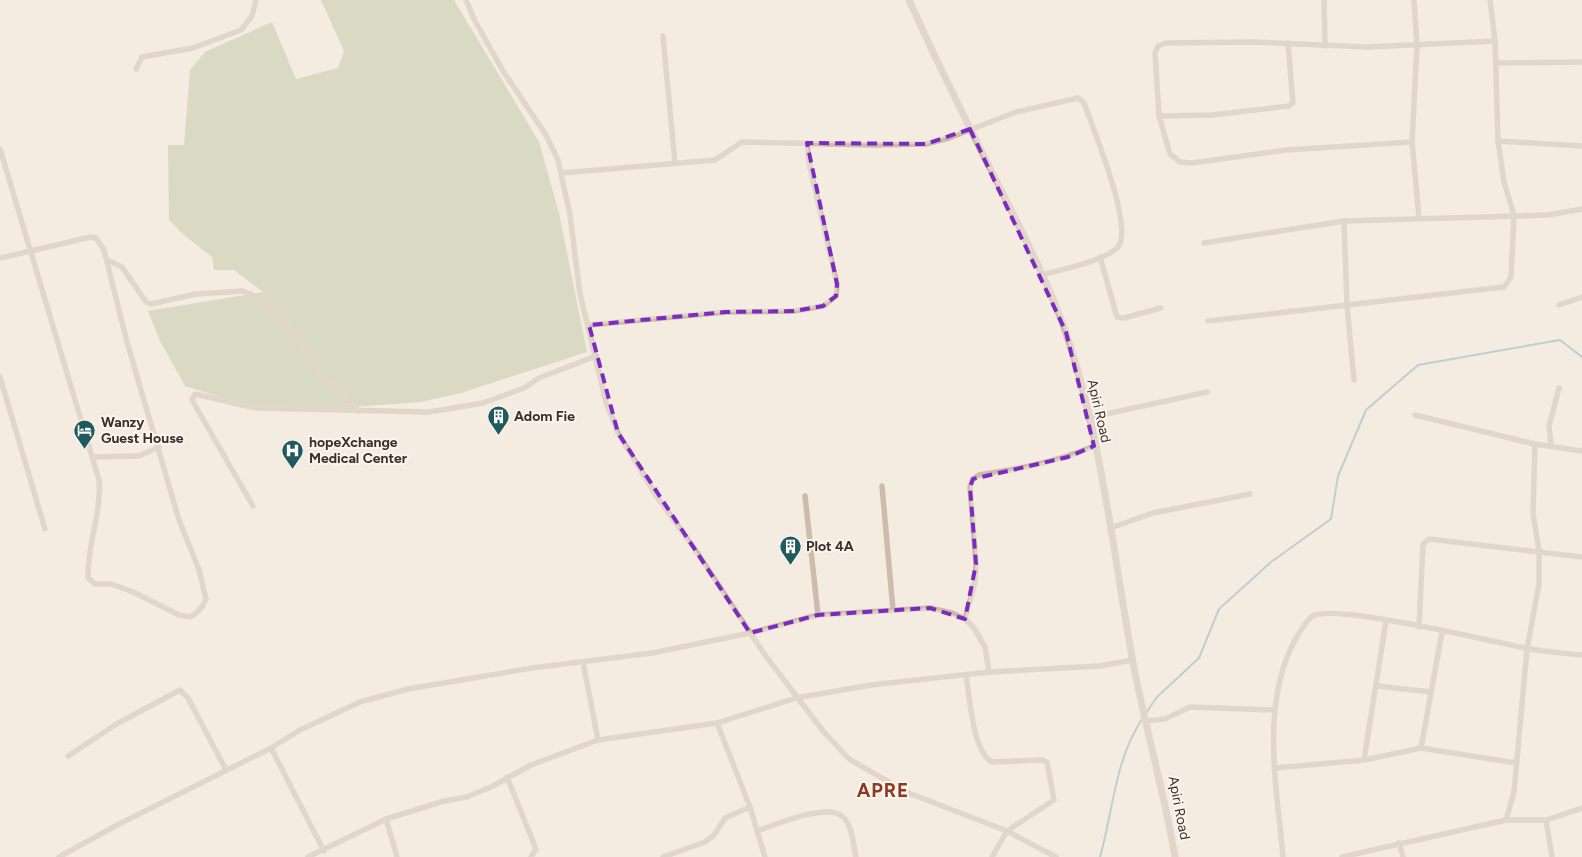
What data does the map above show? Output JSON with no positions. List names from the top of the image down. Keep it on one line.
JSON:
{"streets":{"street":["Apiri Road"]},"districts":["APRE"],"places":{"building":["Adom Fie","Plot 4A"],"hotel":["Wanzy Guest House"],"hospital":["hopeXchange Medical Center"]}}
